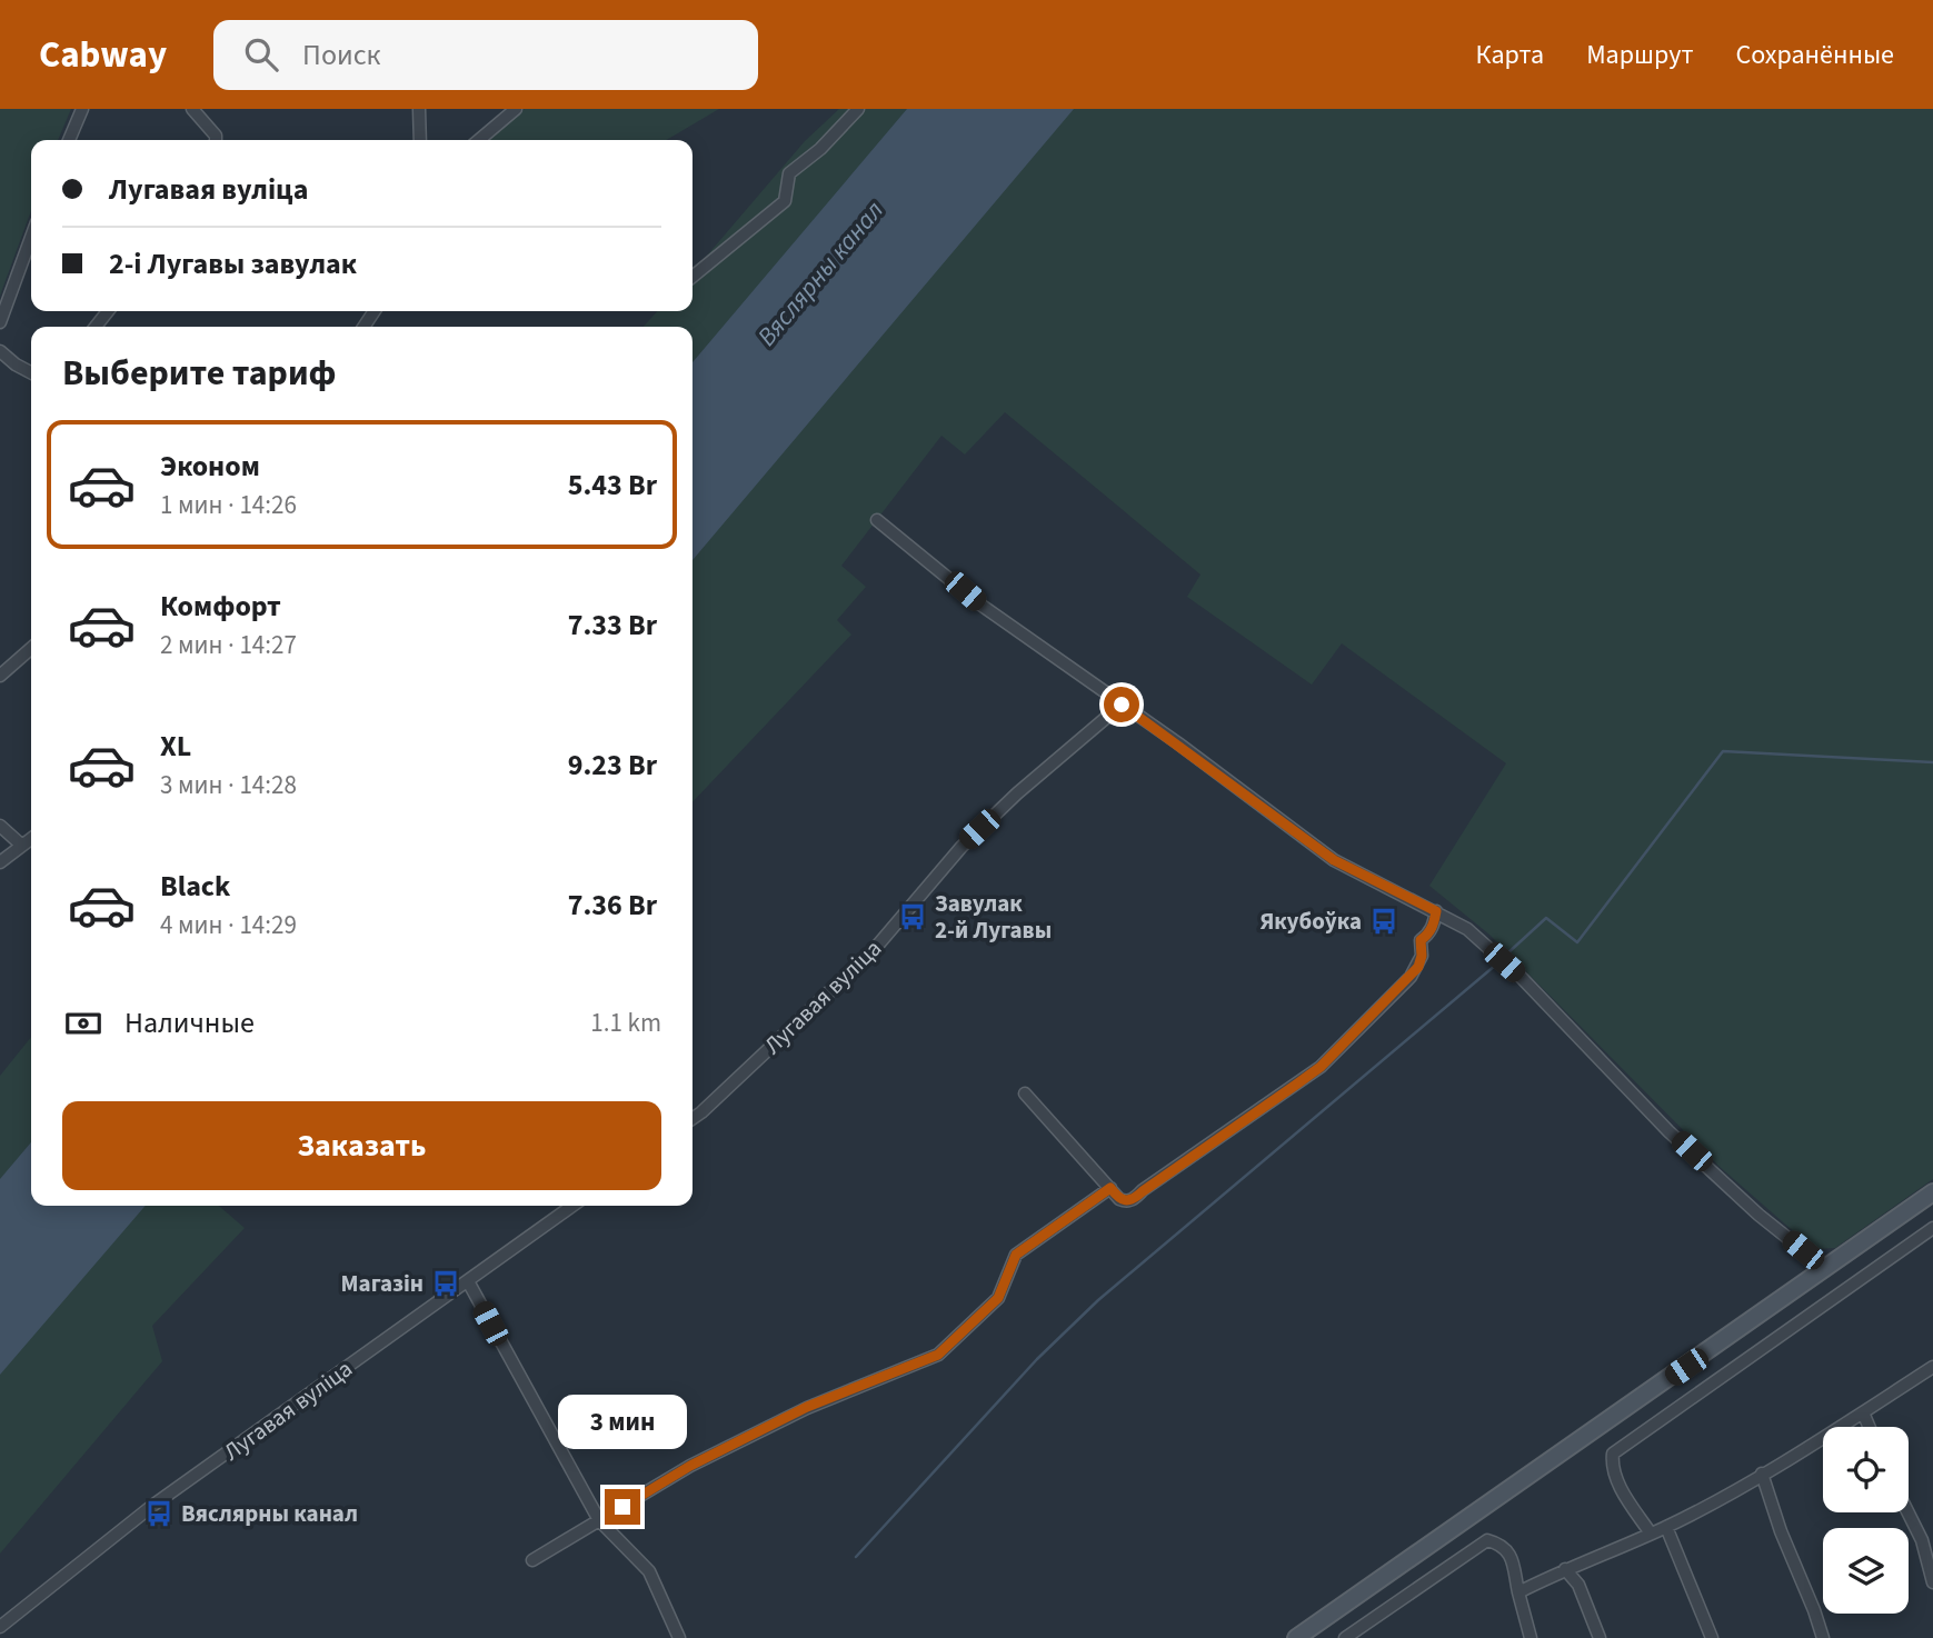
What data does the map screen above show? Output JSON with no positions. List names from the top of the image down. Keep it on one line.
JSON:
{"streets":{"street":["Лугавая вуліца"]},"water":["Вяслярны канал"],"places":{"bus stop":["Завулак 2-й Лугавы","Якубоўка","Магазін","Вяслярны канал"]},"page":{"header":"Cabway","search":"Поиск","nav":["Карта","Маршрут","Сохранённые"],"banner":["Лугавая вуліца","2-і Лугавы завулак"],"heading":"Выберите тариф","list":[{"name":"Эконом","note":"1 мин · 14:26","value":"5.43 Br"},{"name":"Комфорт","note":"2 мин · 14:27","value":"7.33 Br"},{"name":"XL","note":"3 мин · 14:28","value":"9.23 Br"},{"name":"Black","note":"4 мин · 14:29","value":"7.36 Br"}],"pay":["Наличные","1.1 km"],"buttons":"Заказать","bubble":"3 мин"}}
